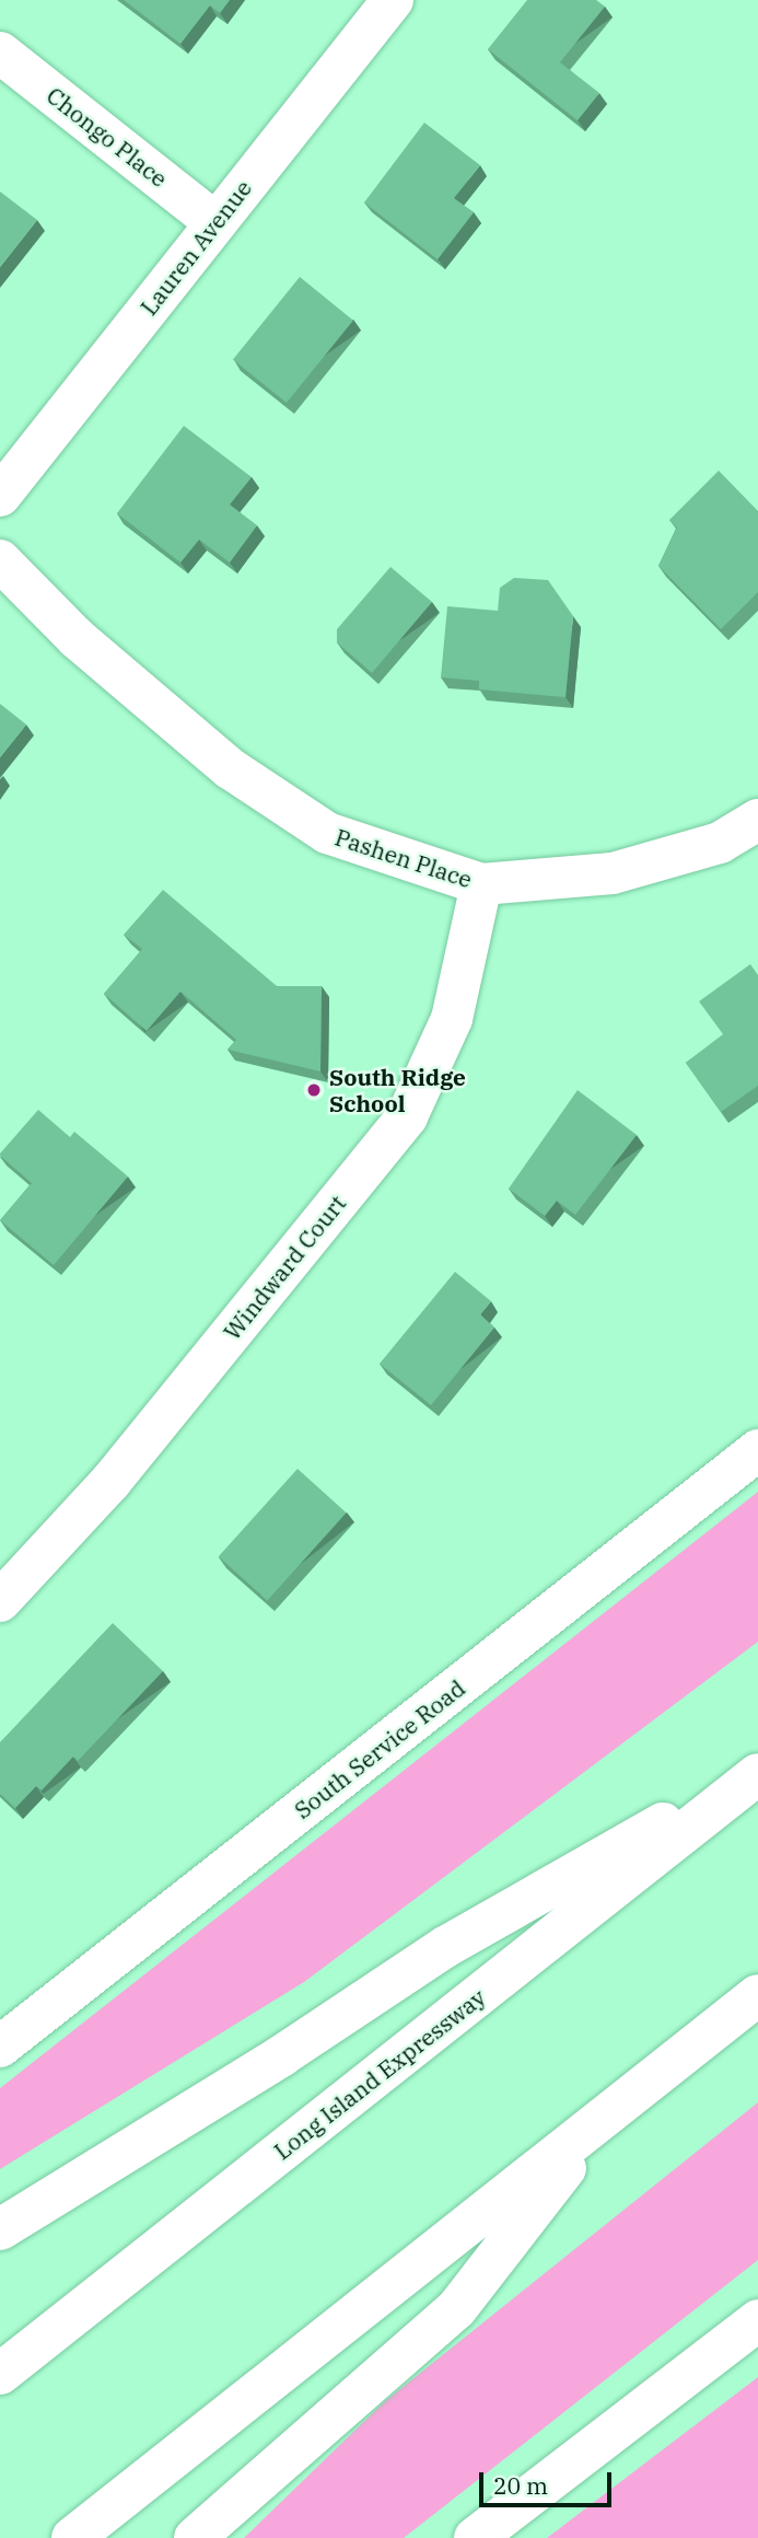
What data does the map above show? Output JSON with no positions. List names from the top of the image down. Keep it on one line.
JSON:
{"streets":{"main road":["Chongo Place","Lauren Avenue","Pashen Place","Windward Court","South Service Road","Long Island Expressway"]},"crossings":[["Chongo Place","Lauren Avenue"],["Pashen Place","Windward Court"]],"places":["South Ridge School"],"scale_bar":"20 m"}
